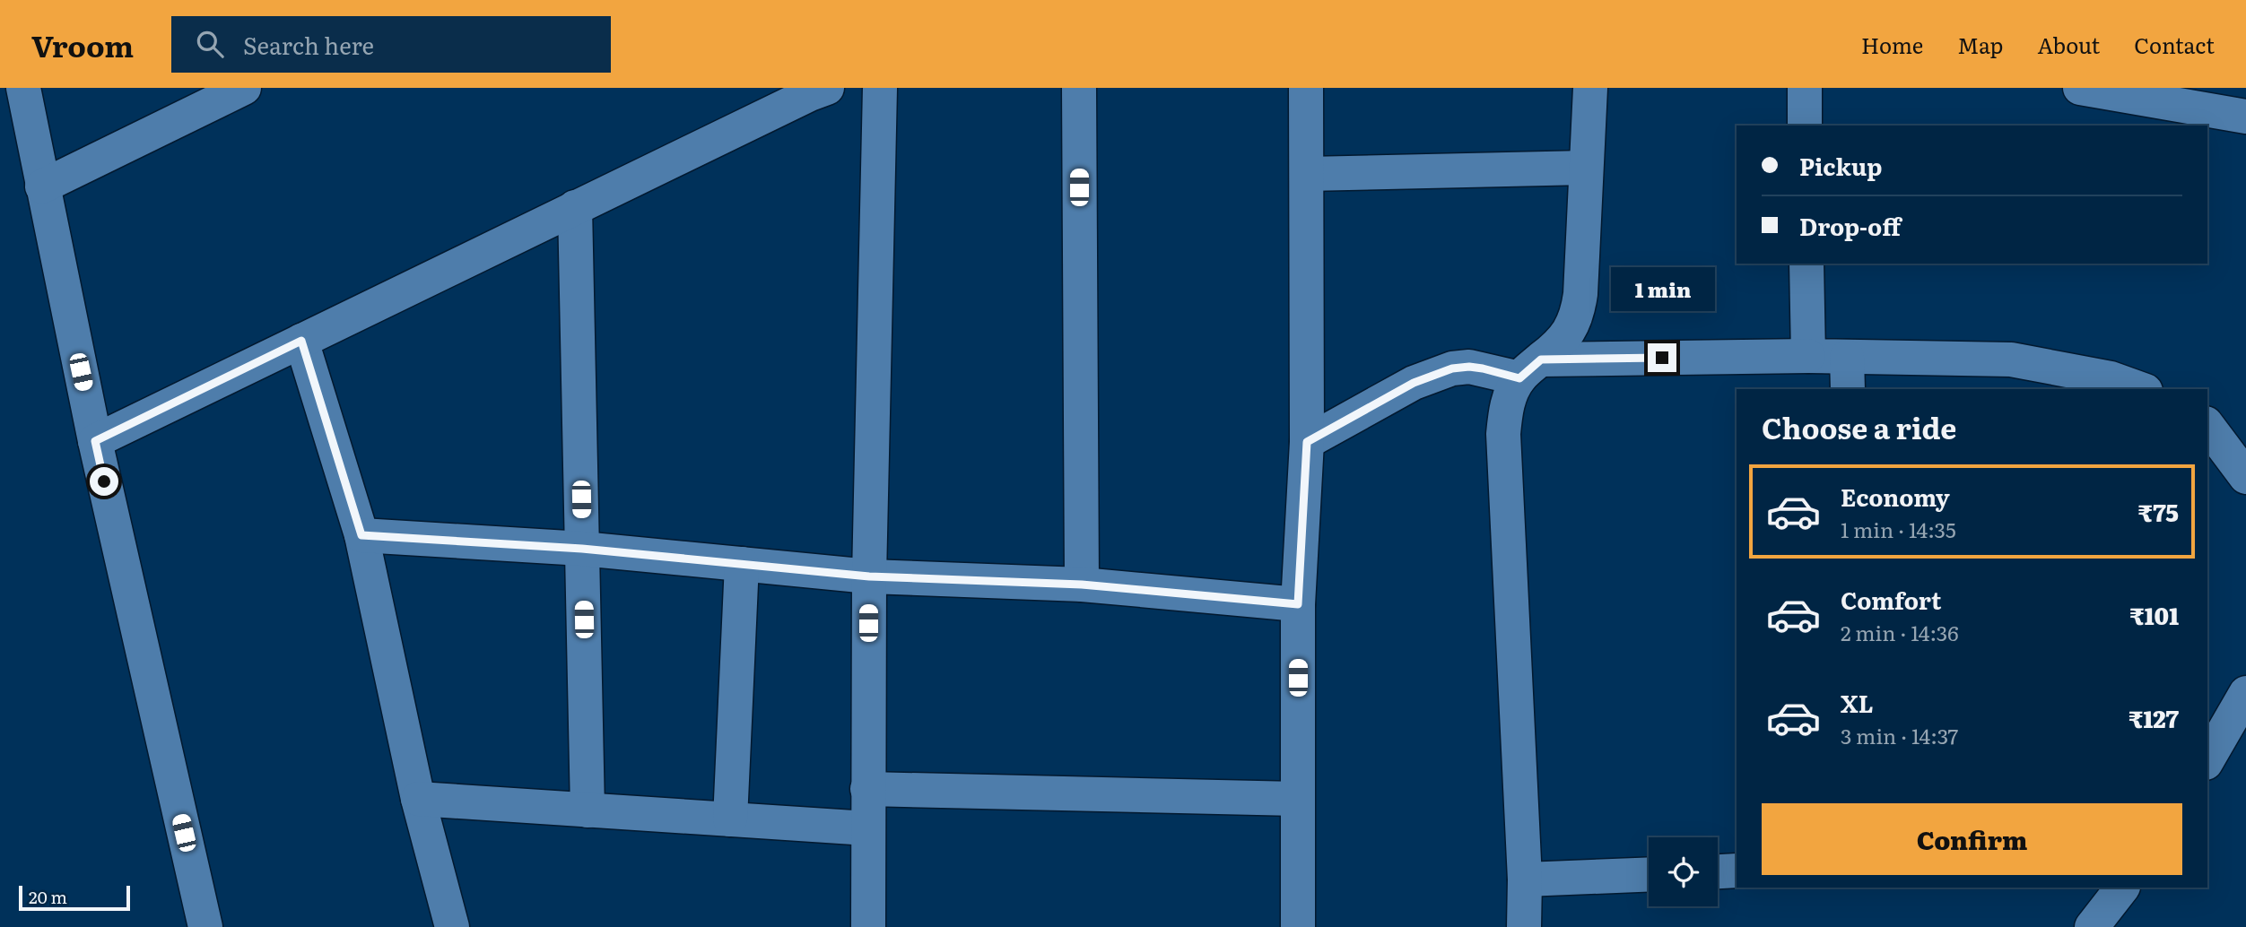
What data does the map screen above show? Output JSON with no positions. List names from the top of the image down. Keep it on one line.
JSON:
{"scale_bar":"20 m","page":{"header":"Vroom","search":"Search here","nav":["Home","Map","About","Contact"],"banner":["Pickup","Drop-off"],"bubble":"1 min","heading":"Choose a ride","list":[{"name":"Economy","note":"1 min · 14:35","value":"₹75"},{"name":"Comfort","note":"2 min · 14:36","value":"₹101"},{"name":"XL","note":"3 min · 14:37","value":"₹127"}],"buttons":"Confirm","scale":"20 m"}}
